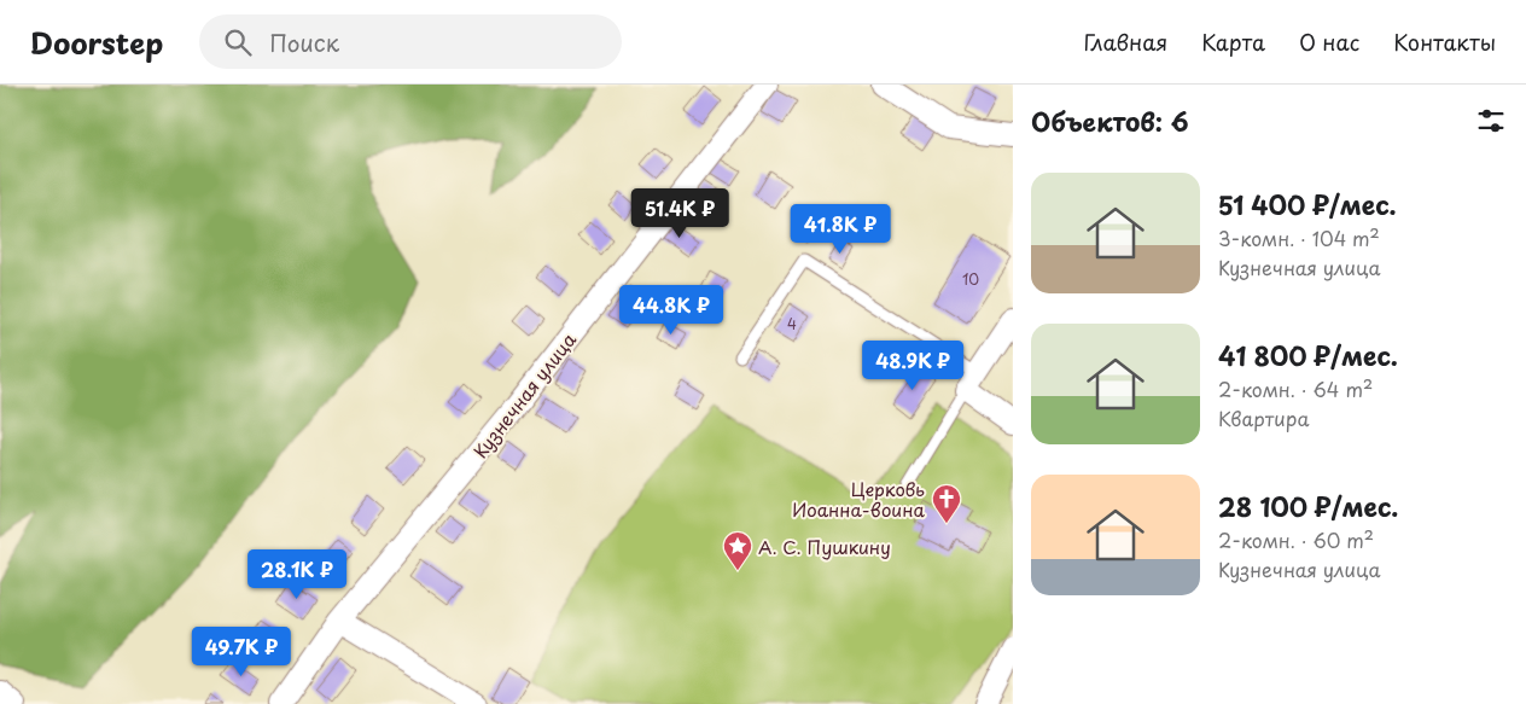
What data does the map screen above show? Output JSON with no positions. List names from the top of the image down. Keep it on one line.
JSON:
{"streets":{"street":["Кузнечная улица"]},"places":{"church":["Церковь Иоанна-воина"],"place":["А. С. Пушкину"]},"house_numbers":["10","4"],"page":{"header":"Doorstep","search":"Поиск","nav":["Главная","Карта","О нас","Контакты"],"heading":"Объектов: 6","list":[{"name":"51 400 ₽/мес.","note":"3-комн. · 104 m² · Кузнечная улица"},{"name":"41 800 ₽/мес.","note":"2-комн. · 64 m² · Квартира"},{"name":"28 100 ₽/мес.","note":"2-комн. · 60 m² · Кузнечная улица"}],"price":["51.4K ₽","41.8K ₽","44.8K ₽","48.9K ₽","28.1K ₽","49.7K ₽"]}}
